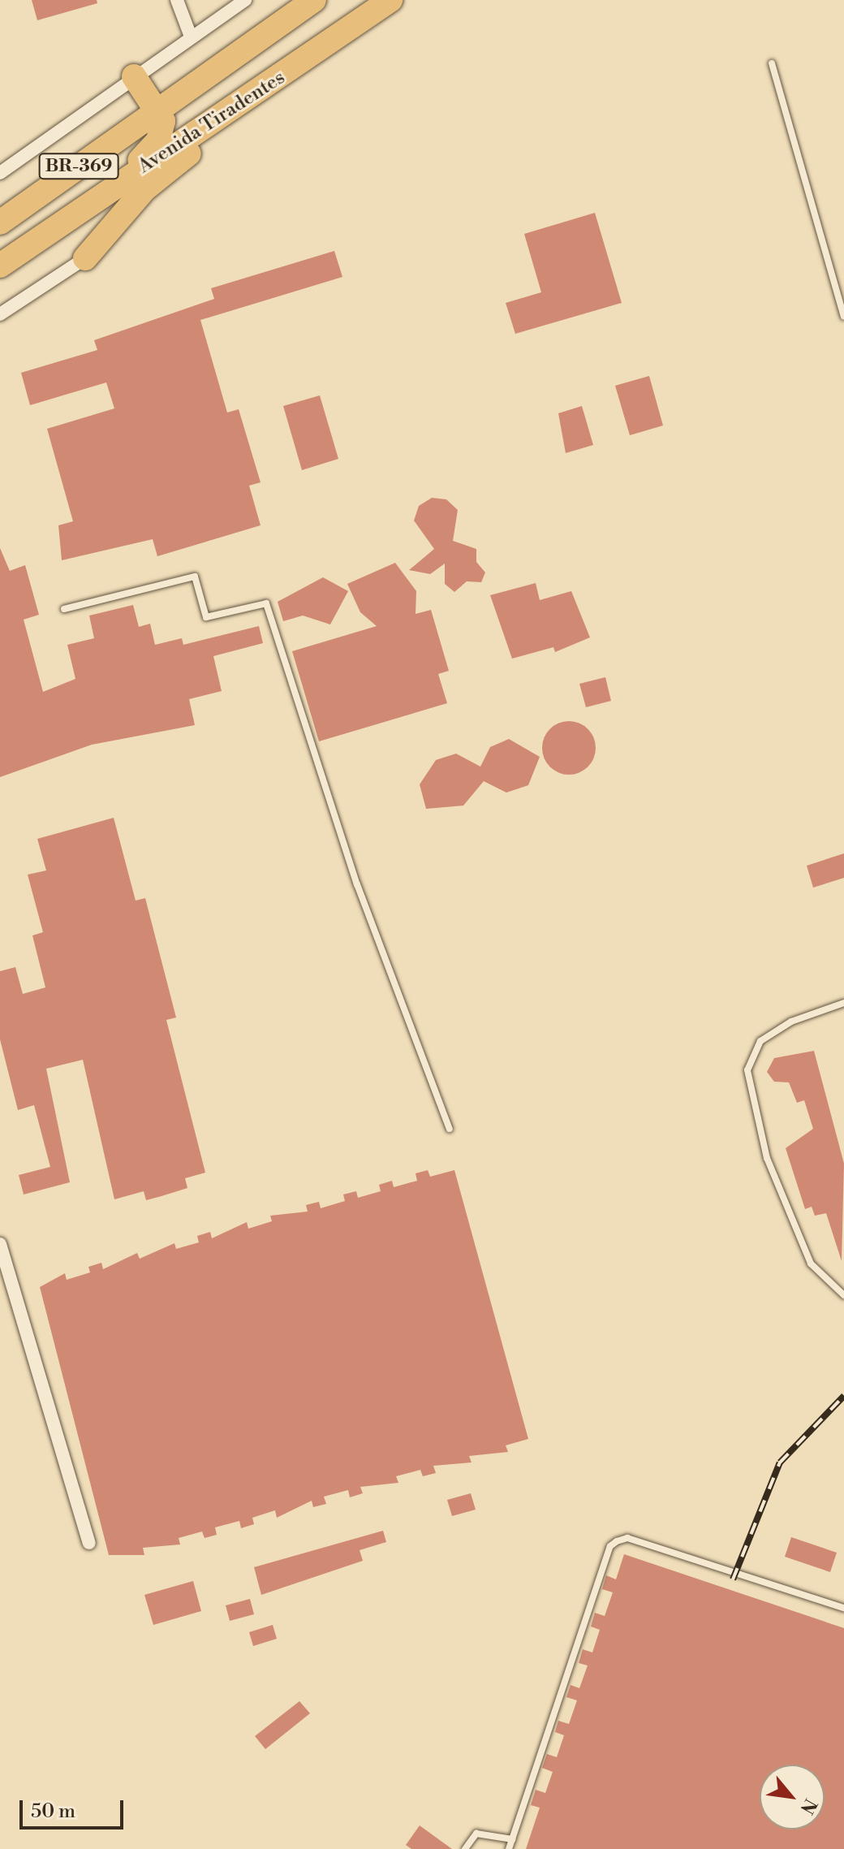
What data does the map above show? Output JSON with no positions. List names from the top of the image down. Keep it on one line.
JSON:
{"streets":{"highway":["Avenida Tiradentes","BR-369"]},"scale_bar":"50 m","north":"bottom right"}
